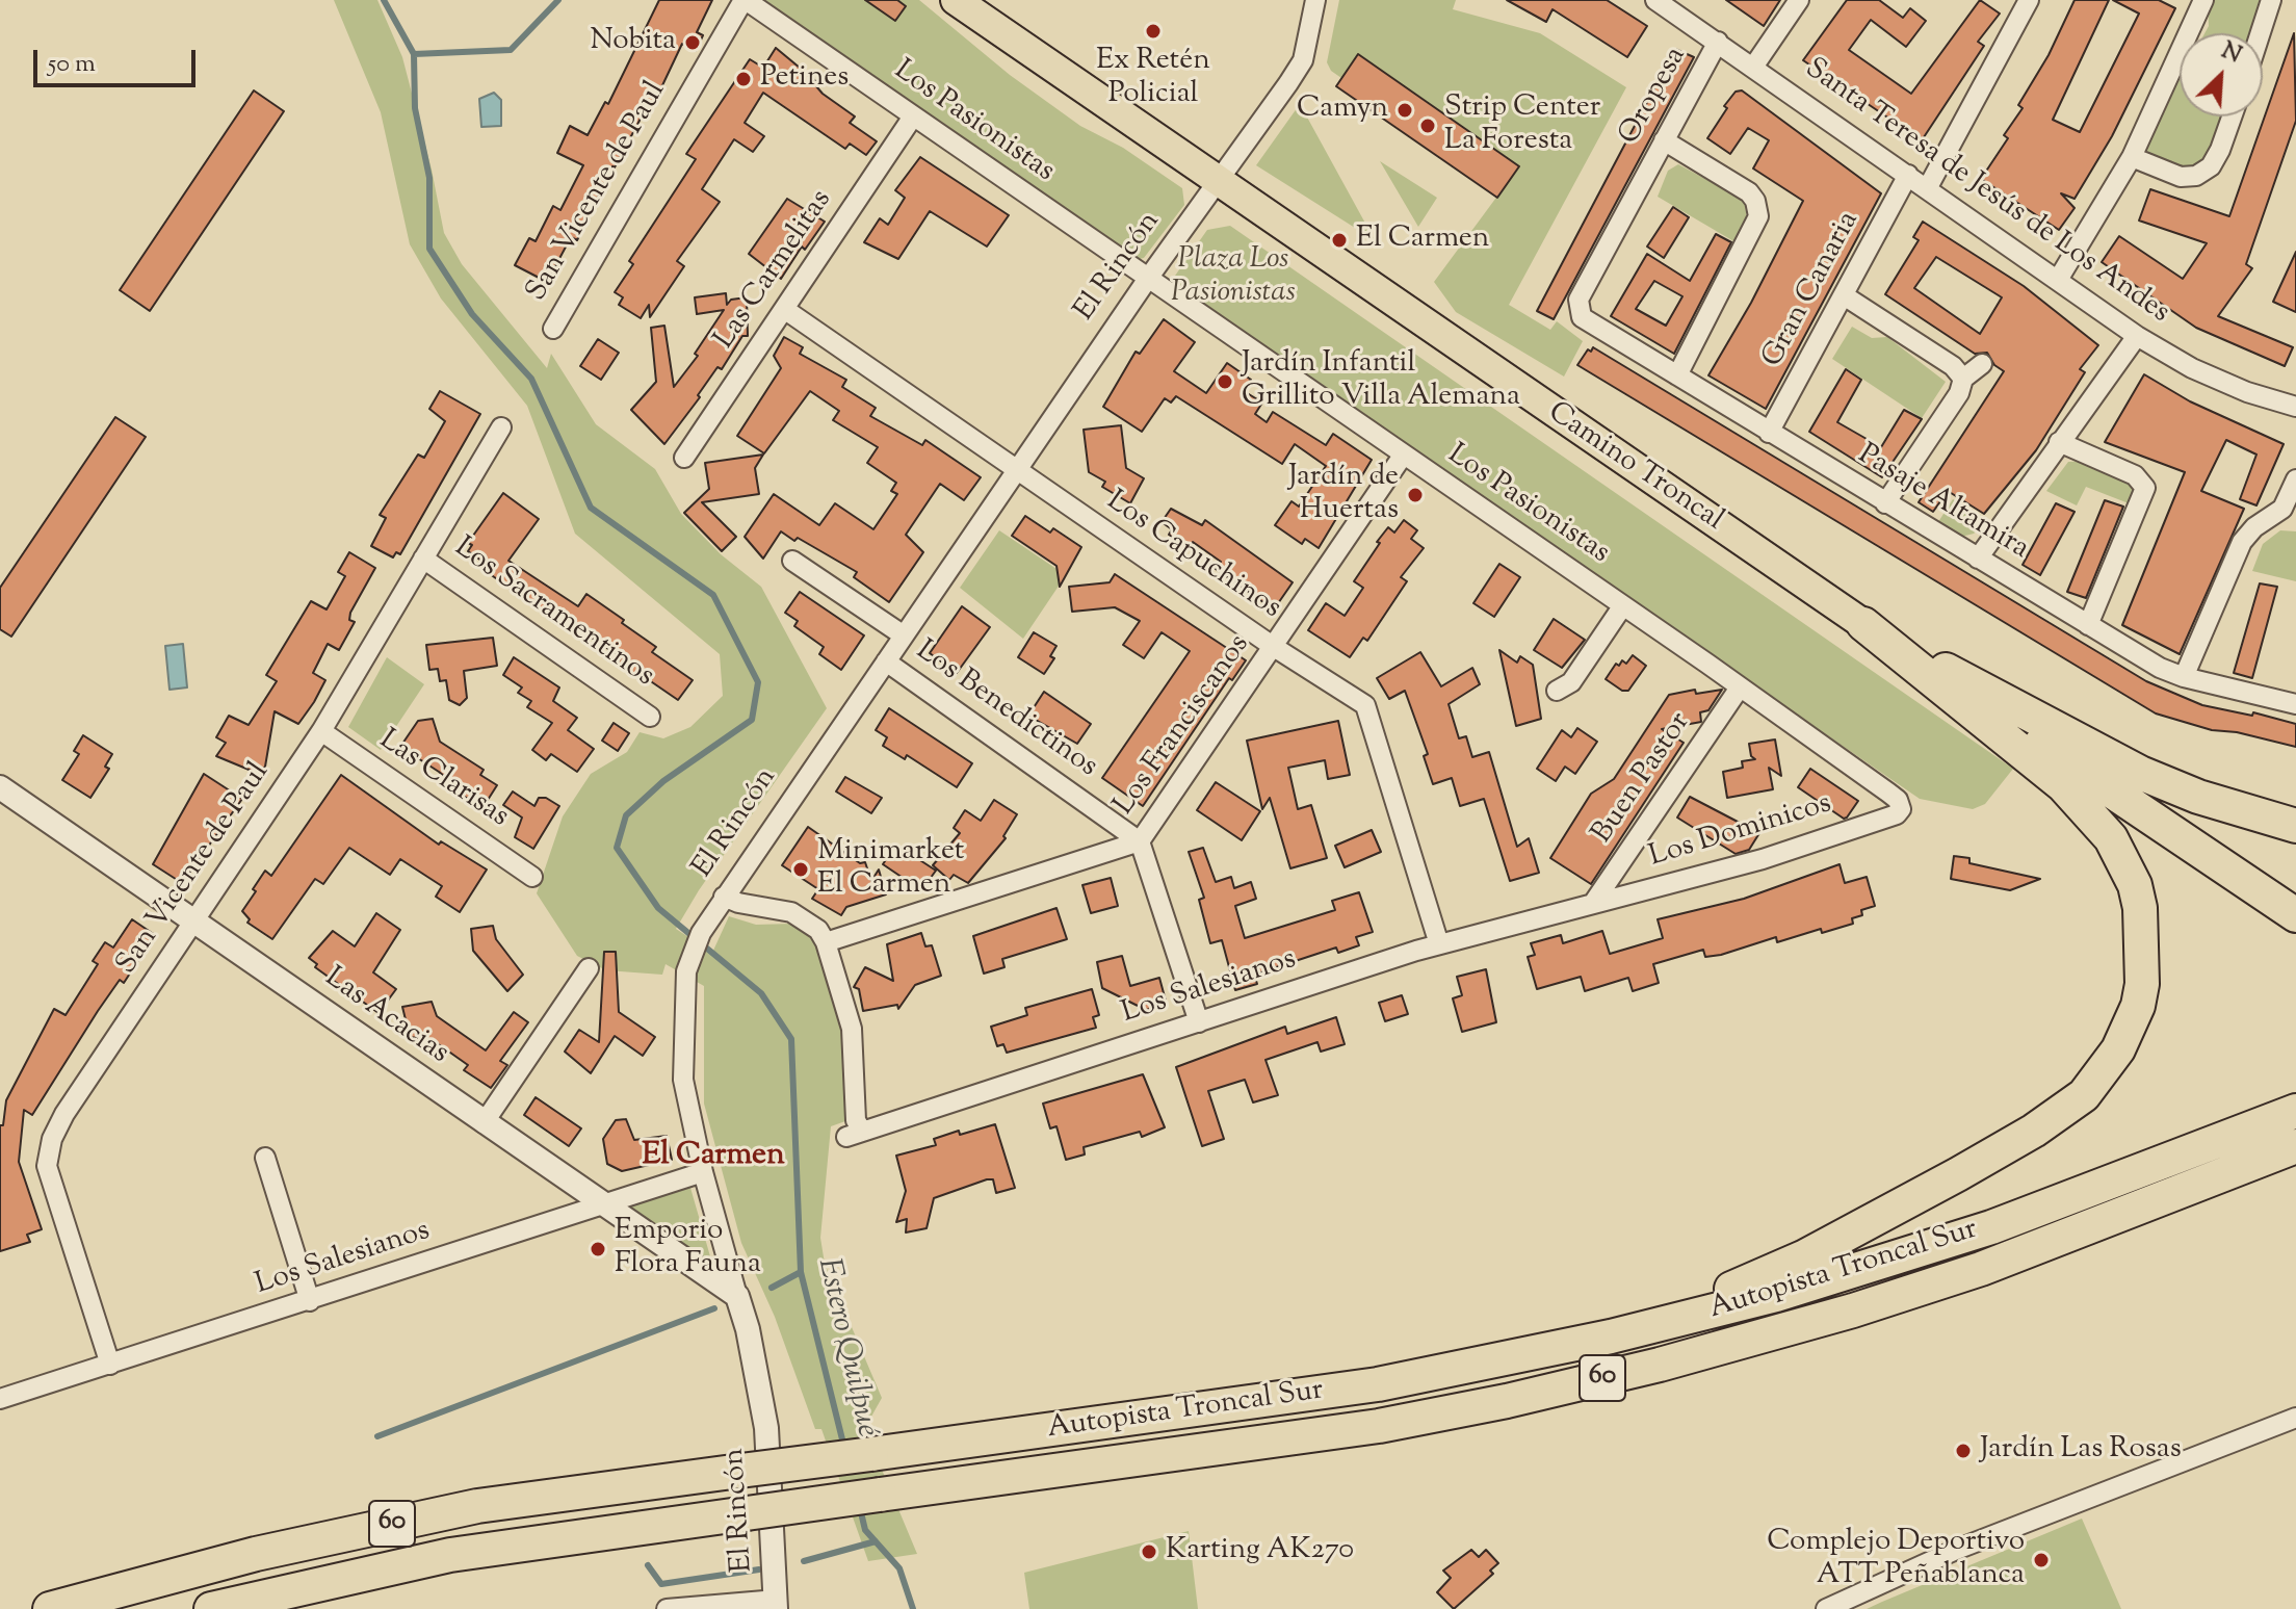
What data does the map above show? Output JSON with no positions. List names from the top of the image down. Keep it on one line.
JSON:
{"streets":{"highway":["Autopista Troncal Sur","60"],"main road":["Camino Troncal"],"street":["Oropesa","Los Pasionistas","San Vicente de Paul","Santa Teresa de Jesús de Los Andes","El Rincón","Las Carmelitas","Gran Canaria","Pasaje Altamira","Los Capuchinos","Los Sacramentinos","Los Benedictinos","Los Franciscanos","Buen Pastor","Las Clarisas","Los Dominicos","Los Salesianos","Las Acacias"]},"crossings":[["Oropesa","Santa Teresa de Jesús de Los Andes"],["Oropesa","Pasaje Altamira"],["Los Pasionistas","San Vicente de Paul"],["Los Pasionistas","El Rincón"],["Los Pasionistas","Las Carmelitas"],["Los Pasionistas","Los Franciscanos"],["Los Pasionistas","Buen Pastor"],["Los Pasionistas","Los Dominicos"],["San Vicente de Paul","Los Sacramentinos"],["San Vicente de Paul","Las Clarisas"],["San Vicente de Paul","Los Salesianos"],["San Vicente de Paul","Las Acacias"],["Santa Teresa de Jesús de Los Andes","Gran Canaria"],["El Rincón","Camino Troncal"],["El Rincón","Los Capuchinos"],["El Rincón","Los Benedictinos"],["El Rincón","Los Salesianos"],["El Rincón","Las Acacias"],["Las Carmelitas","Los Capuchinos"],["Gran Canaria","Pasaje Altamira"],["Los Capuchinos","Los Franciscanos"],["Los Capuchinos","Los Salesianos"],["Los Benedictinos","Los Franciscanos"],["Los Franciscanos","Los Salesianos"],["Buen Pastor","Los Dominicos"],["Buen Pastor","Los Salesianos"],["Los Dominicos","Los Salesianos"],["Los Salesianos","Las Acacias"]],"districts":["El Carmen"],"water":["Estero Quilpué"],"parks":["Plaza Los Pasionistas"],"places":["Ex Retén Policial","Nobita","Petines","Camyn","Strip Center La Foresta","El Carmen","Jardín Infantil Grillito Villa Alemana","Jardín de Huertas","Minimarket El Carmen","Emporio Flora Fauna","Jardín Las Rosas","Karting AK270","Complejo Deportivo ATT Peñablanca"],"scale_bar":"50 m","north":"top right"}
